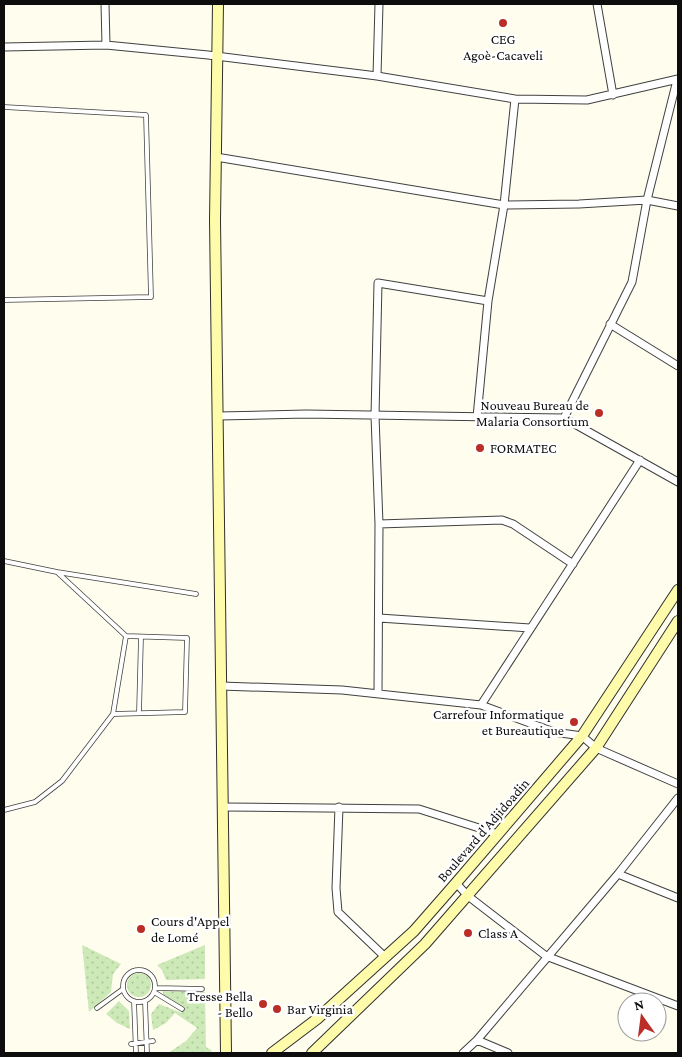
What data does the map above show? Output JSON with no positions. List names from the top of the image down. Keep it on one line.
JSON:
{"streets":{"main road":["Boulevard d'Adjidoadin"]},"places":["CEG Agoè-Cacaveli","Nouveau Bureau de Malaria Consortium","FORMATEC","Carrefour Informatique et Bureautique","Cours d'Appel de Lomé","Class A","Tresse Bella - Bello","Bar Virginia"],"north":"top"}
